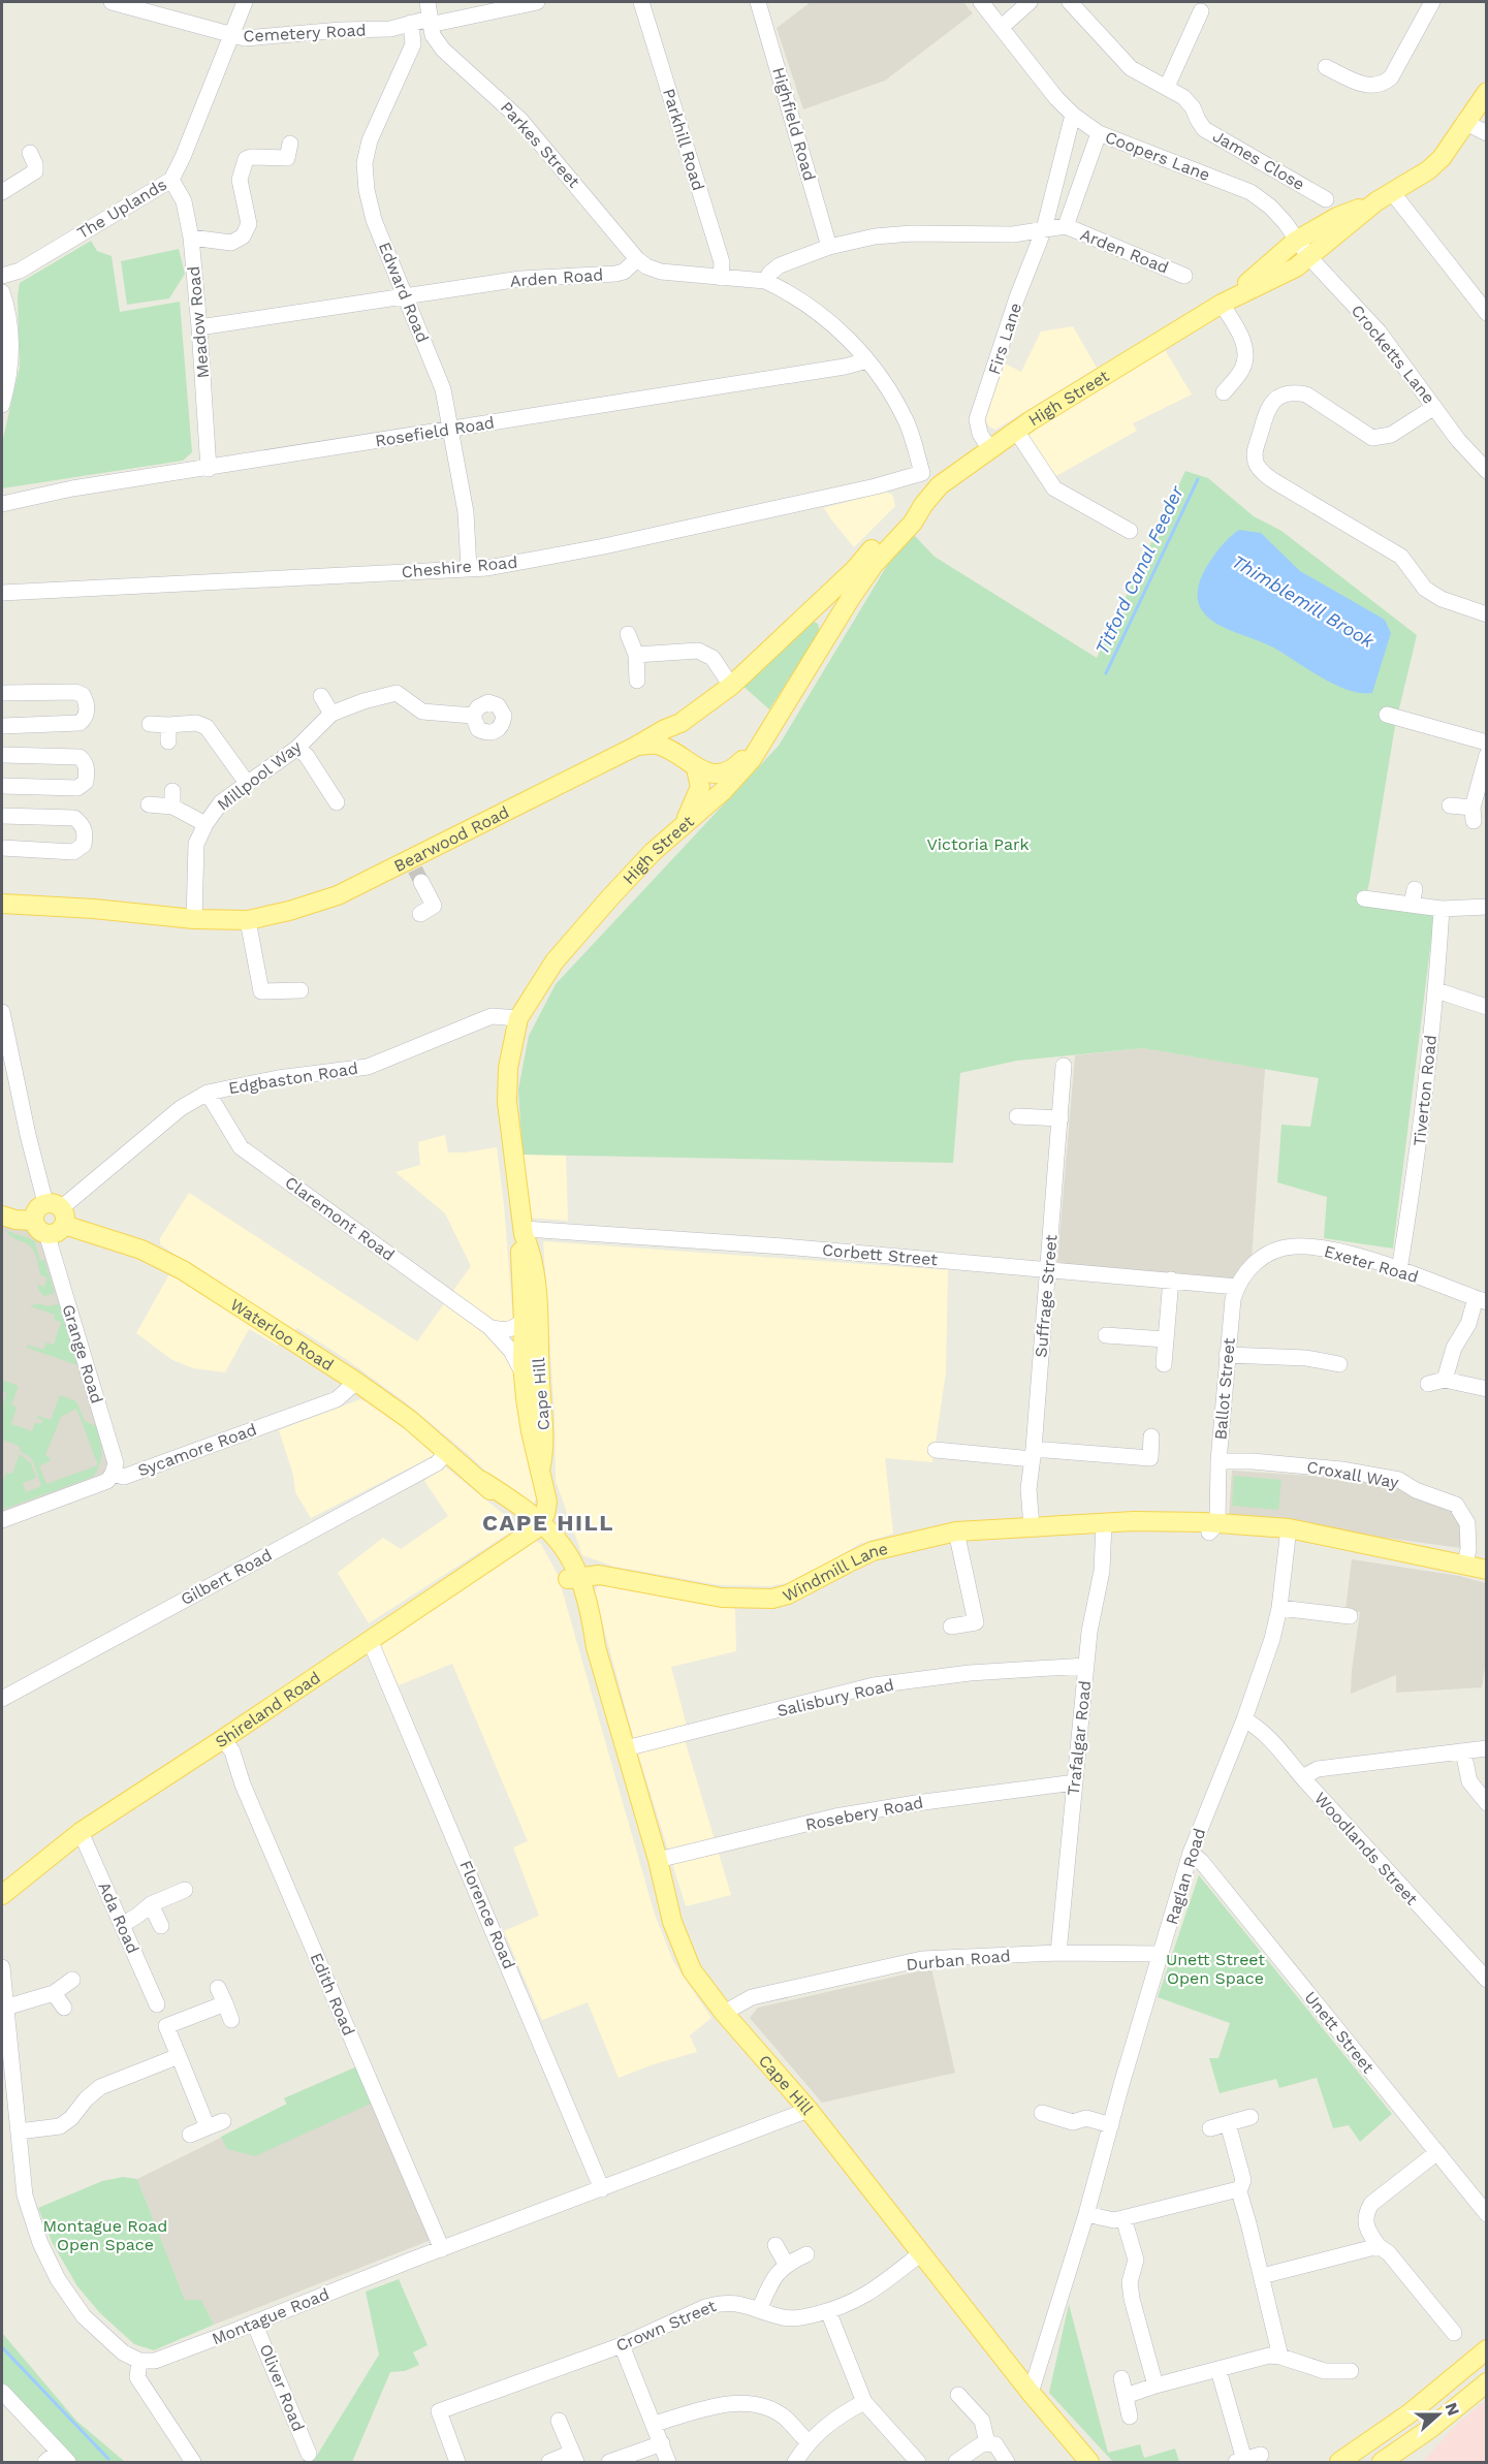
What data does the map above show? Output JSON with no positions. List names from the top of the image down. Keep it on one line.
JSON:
{"streets":{"main road":["High Street","Bearwood Road","Waterloo Road","Cape Hill","Windmill Lane","Shireland Road"],"street":["Cemetery Road","Highfield Road","Parkhill Road","Parkes Street","Coopers Lane","James Close","The Uplands","Arden Road","Edward Road","Meadow Road","Firs Lane","Crocketts Lane","Rosefield Road","Cheshire Road","Millpool Way","Edgbaston Road","Tiverton Road","Claremont Road","Corbett Street","Exeter Road","Suffrage Street","Grange Road","Ballot Street","Sycamore Road","Croxall Way","Gilbert Road","Salisbury Road","Trafalgar Road","Rosebery Road","Woodlands Street","Raglan Road","Florence Road","Ada Road","Durban Road","Edith Road","Unett Street","Montague Road","Crown Street","Oliver Road"]},"crossings":[["Cemetery Road","Parkes Street"],["Cemetery Road","The Uplands"],["Cemetery Road","Edward Road"],["Parkes Street","Arden Road"],["Coopers Lane","Firs Lane"],["Coopers Lane","Crocketts Lane"],["Coopers Lane","High Street"],["The Uplands","Meadow Road"],["Arden Road","Edward Road"],["Arden Road","Meadow Road"],["Edward Road","Rosefield Road"],["Edward Road","Cheshire Road"],["Meadow Road","Rosefield Road"],["Firs Lane","High Street"],["Crocketts Lane","High Street"],["High Street","Bearwood Road"],["High Street","Edgbaston Road"],["High Street","Corbett Street"],["High Street","Cape Hill"],["Millpool Way","Bearwood Road"],["Edgbaston Road","Claremont Road"],["Edgbaston Road","Waterloo Road"],["Tiverton Road","Exeter Road"],["Claremont Road","Cape Hill"],["Corbett Street","Suffrage Street"],["Corbett Street","Ballot Street"],["Exeter Road","Ballot Street"],["Suffrage Street","Windmill Lane"],["Waterloo Road","Cape Hill"],["Waterloo Road","Sycamore Road"],["Waterloo Road","Gilbert Road"],["Waterloo Road","Shireland Road"],["Grange Road","Sycamore Road"],["Ballot Street","Croxall Way"],["Ballot Street","Windmill Lane"],["Cape Hill","Windmill Lane"],["Cape Hill","Salisbury Road"],["Cape Hill","Shireland Road"],["Cape Hill","Rosebery Road"],["Cape Hill","Raglan Road"],["Cape Hill","Durban Road"],["Cape Hill","Montague Road"],["Cape Hill","Crown Street"],["Croxall Way","Windmill Lane"],["Windmill Lane","Trafalgar Road"],["Windmill Lane","Raglan Road"],["Salisbury Road","Trafalgar Road"],["Shireland Road","Florence Road"],["Shireland Road","Ada Road"],["Shireland Road","Edith Road"],["Trafalgar Road","Rosebery Road"],["Trafalgar Road","Durban Road"],["Woodlands Street","Raglan Road"],["Raglan Road","Durban Road"],["Raglan Road","Unett Street"],["Florence Road","Montague Road"],["Edith Road","Montague Road"],["Montague Road","Oliver Road"]],"districts":["CAPE HILL"],"water":["Titford Canal Feeder","Thimblemill Brook"],"parks":["Victoria Park","Unett Street Open Space","Montague Road Open Space"],"north":"right"}
